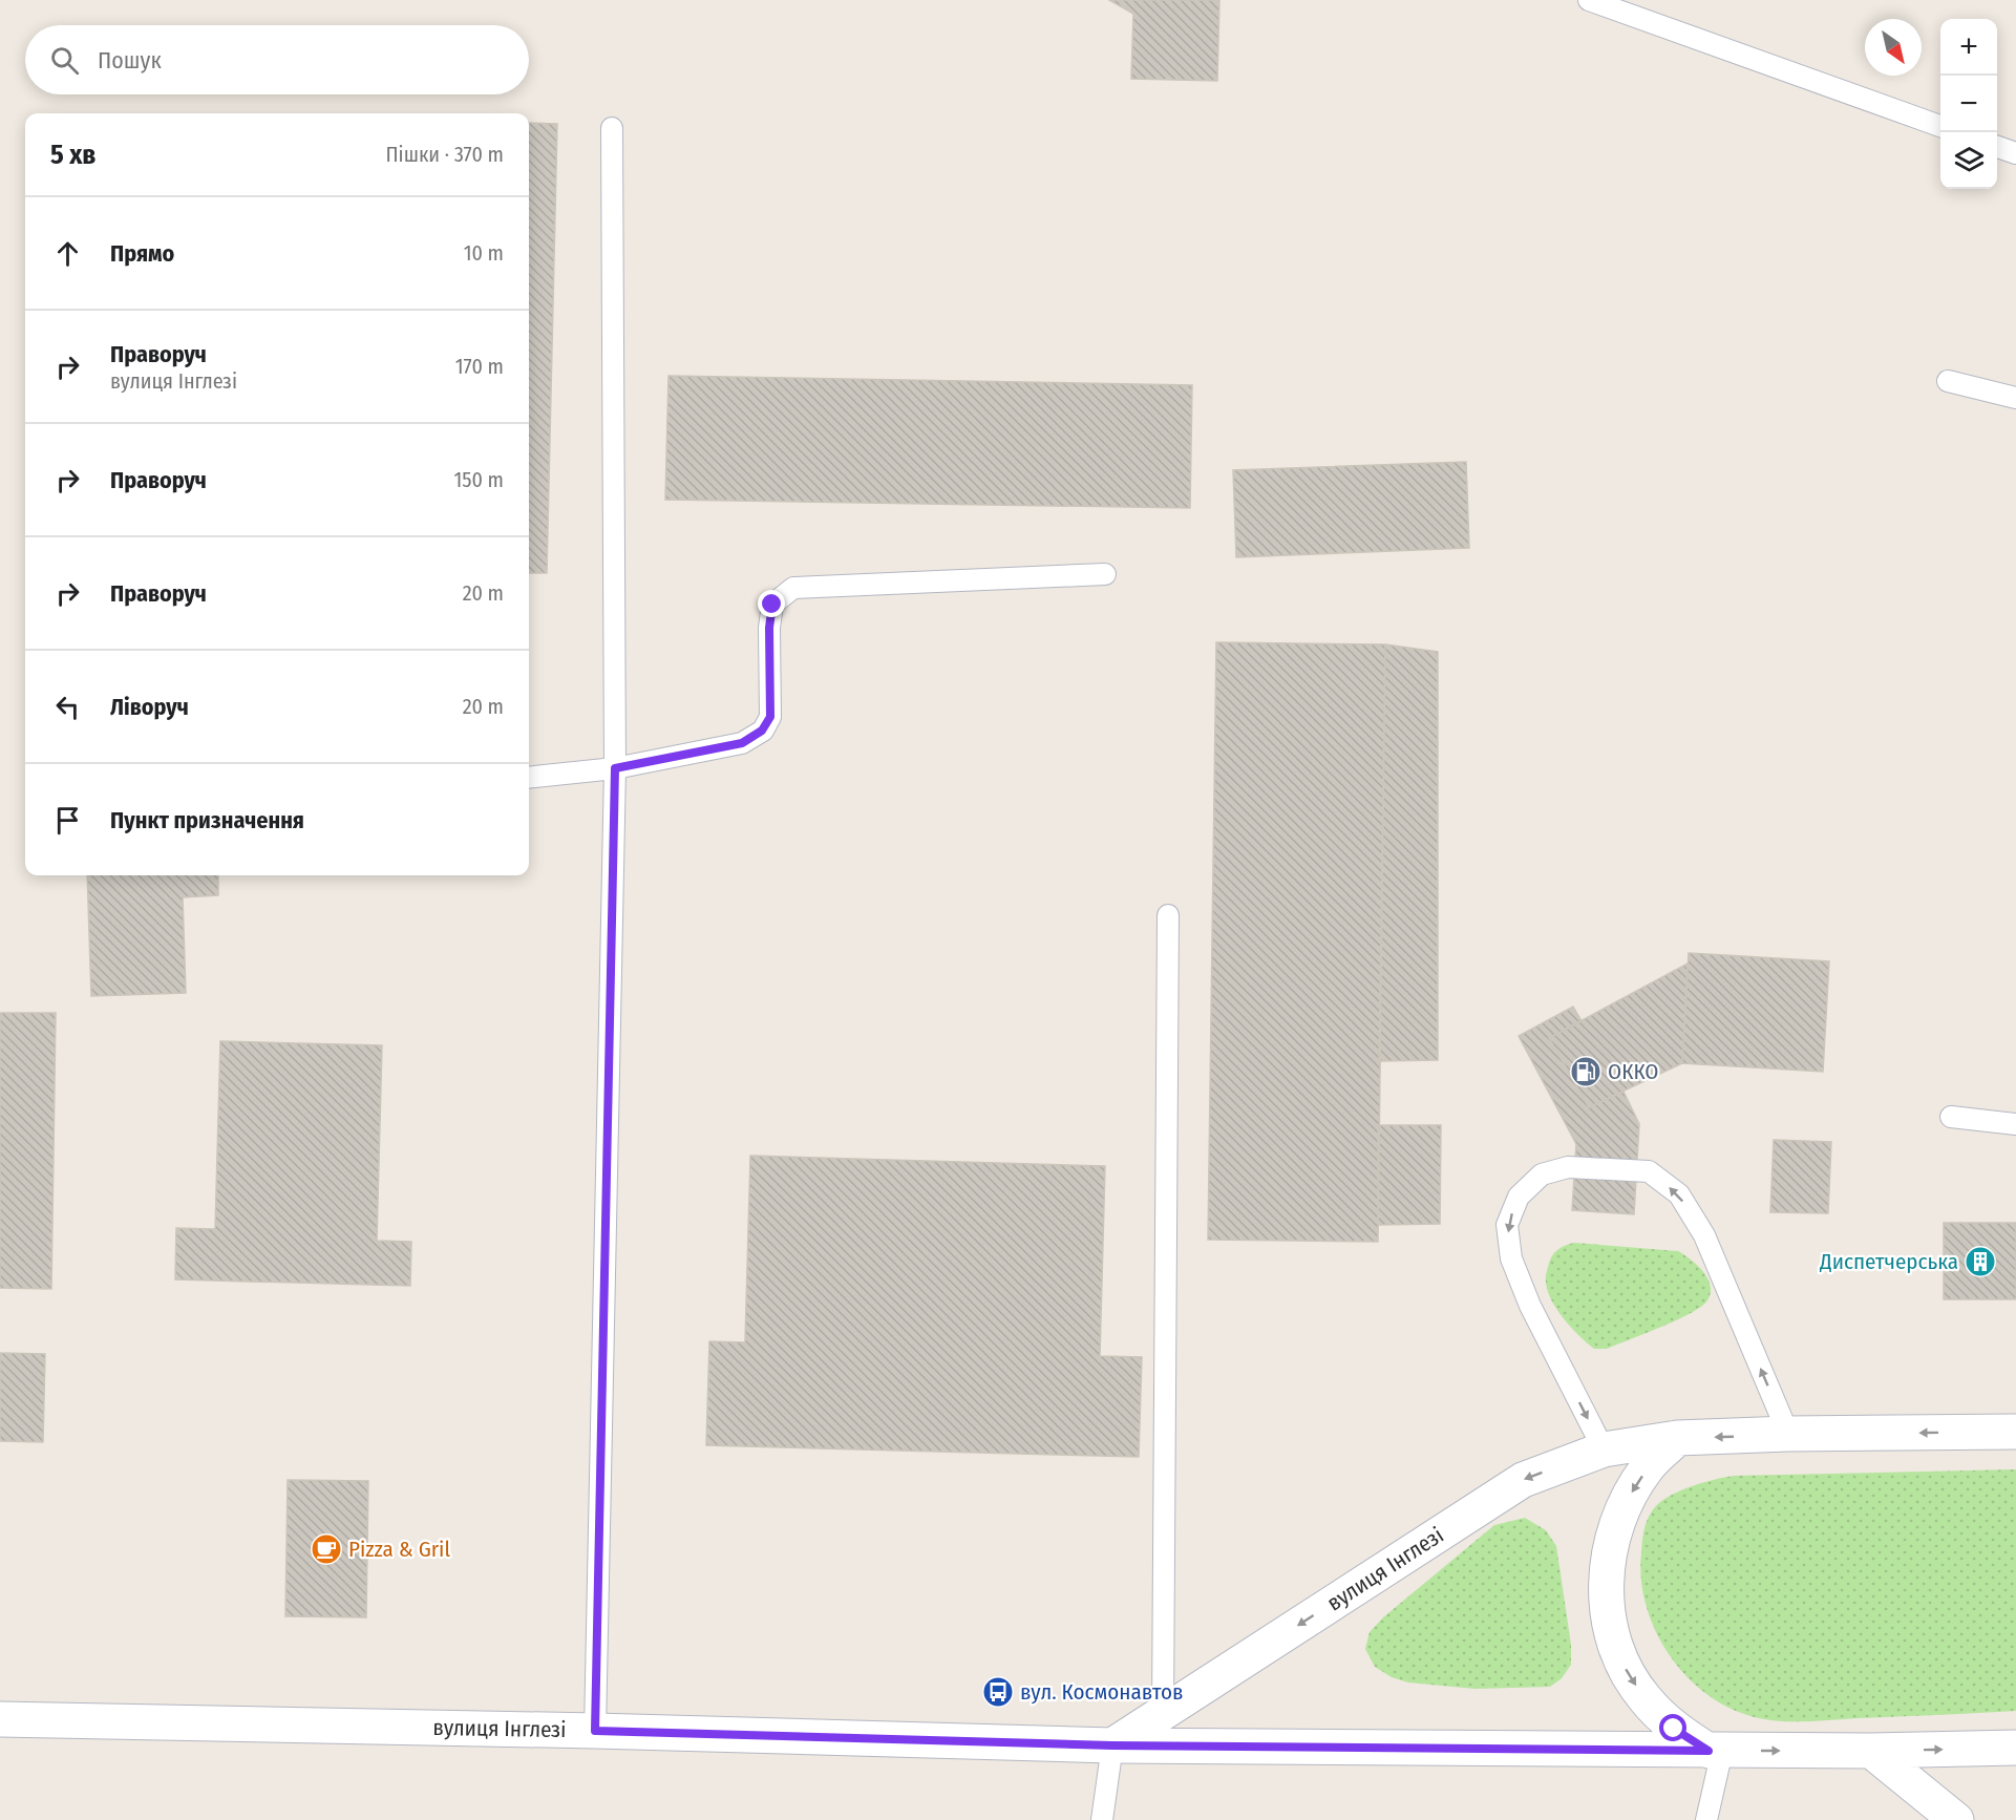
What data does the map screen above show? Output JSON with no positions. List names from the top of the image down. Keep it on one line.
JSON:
{"streets":{"main road":["вулиця Інглезі"]},"places":{"fuel station":["ОККО"],"building":["Диспетчерська"],"cafe":["Pizza & Gril"],"bus stop":["вул. Космонавтов"]},"north":"bottom right","page":{"map_buttons":["+","−"],"search":"Пошук","heading":["5 хв","Пішки · 370 m"],"list":[["Прямо","10 m"],["Праворуч","вулиця Інглезі","170 m"],["Праворуч","150 m"],["Праворуч","20 m"],["Ліворуч","20 m"],"Пункт призначення"]}}
